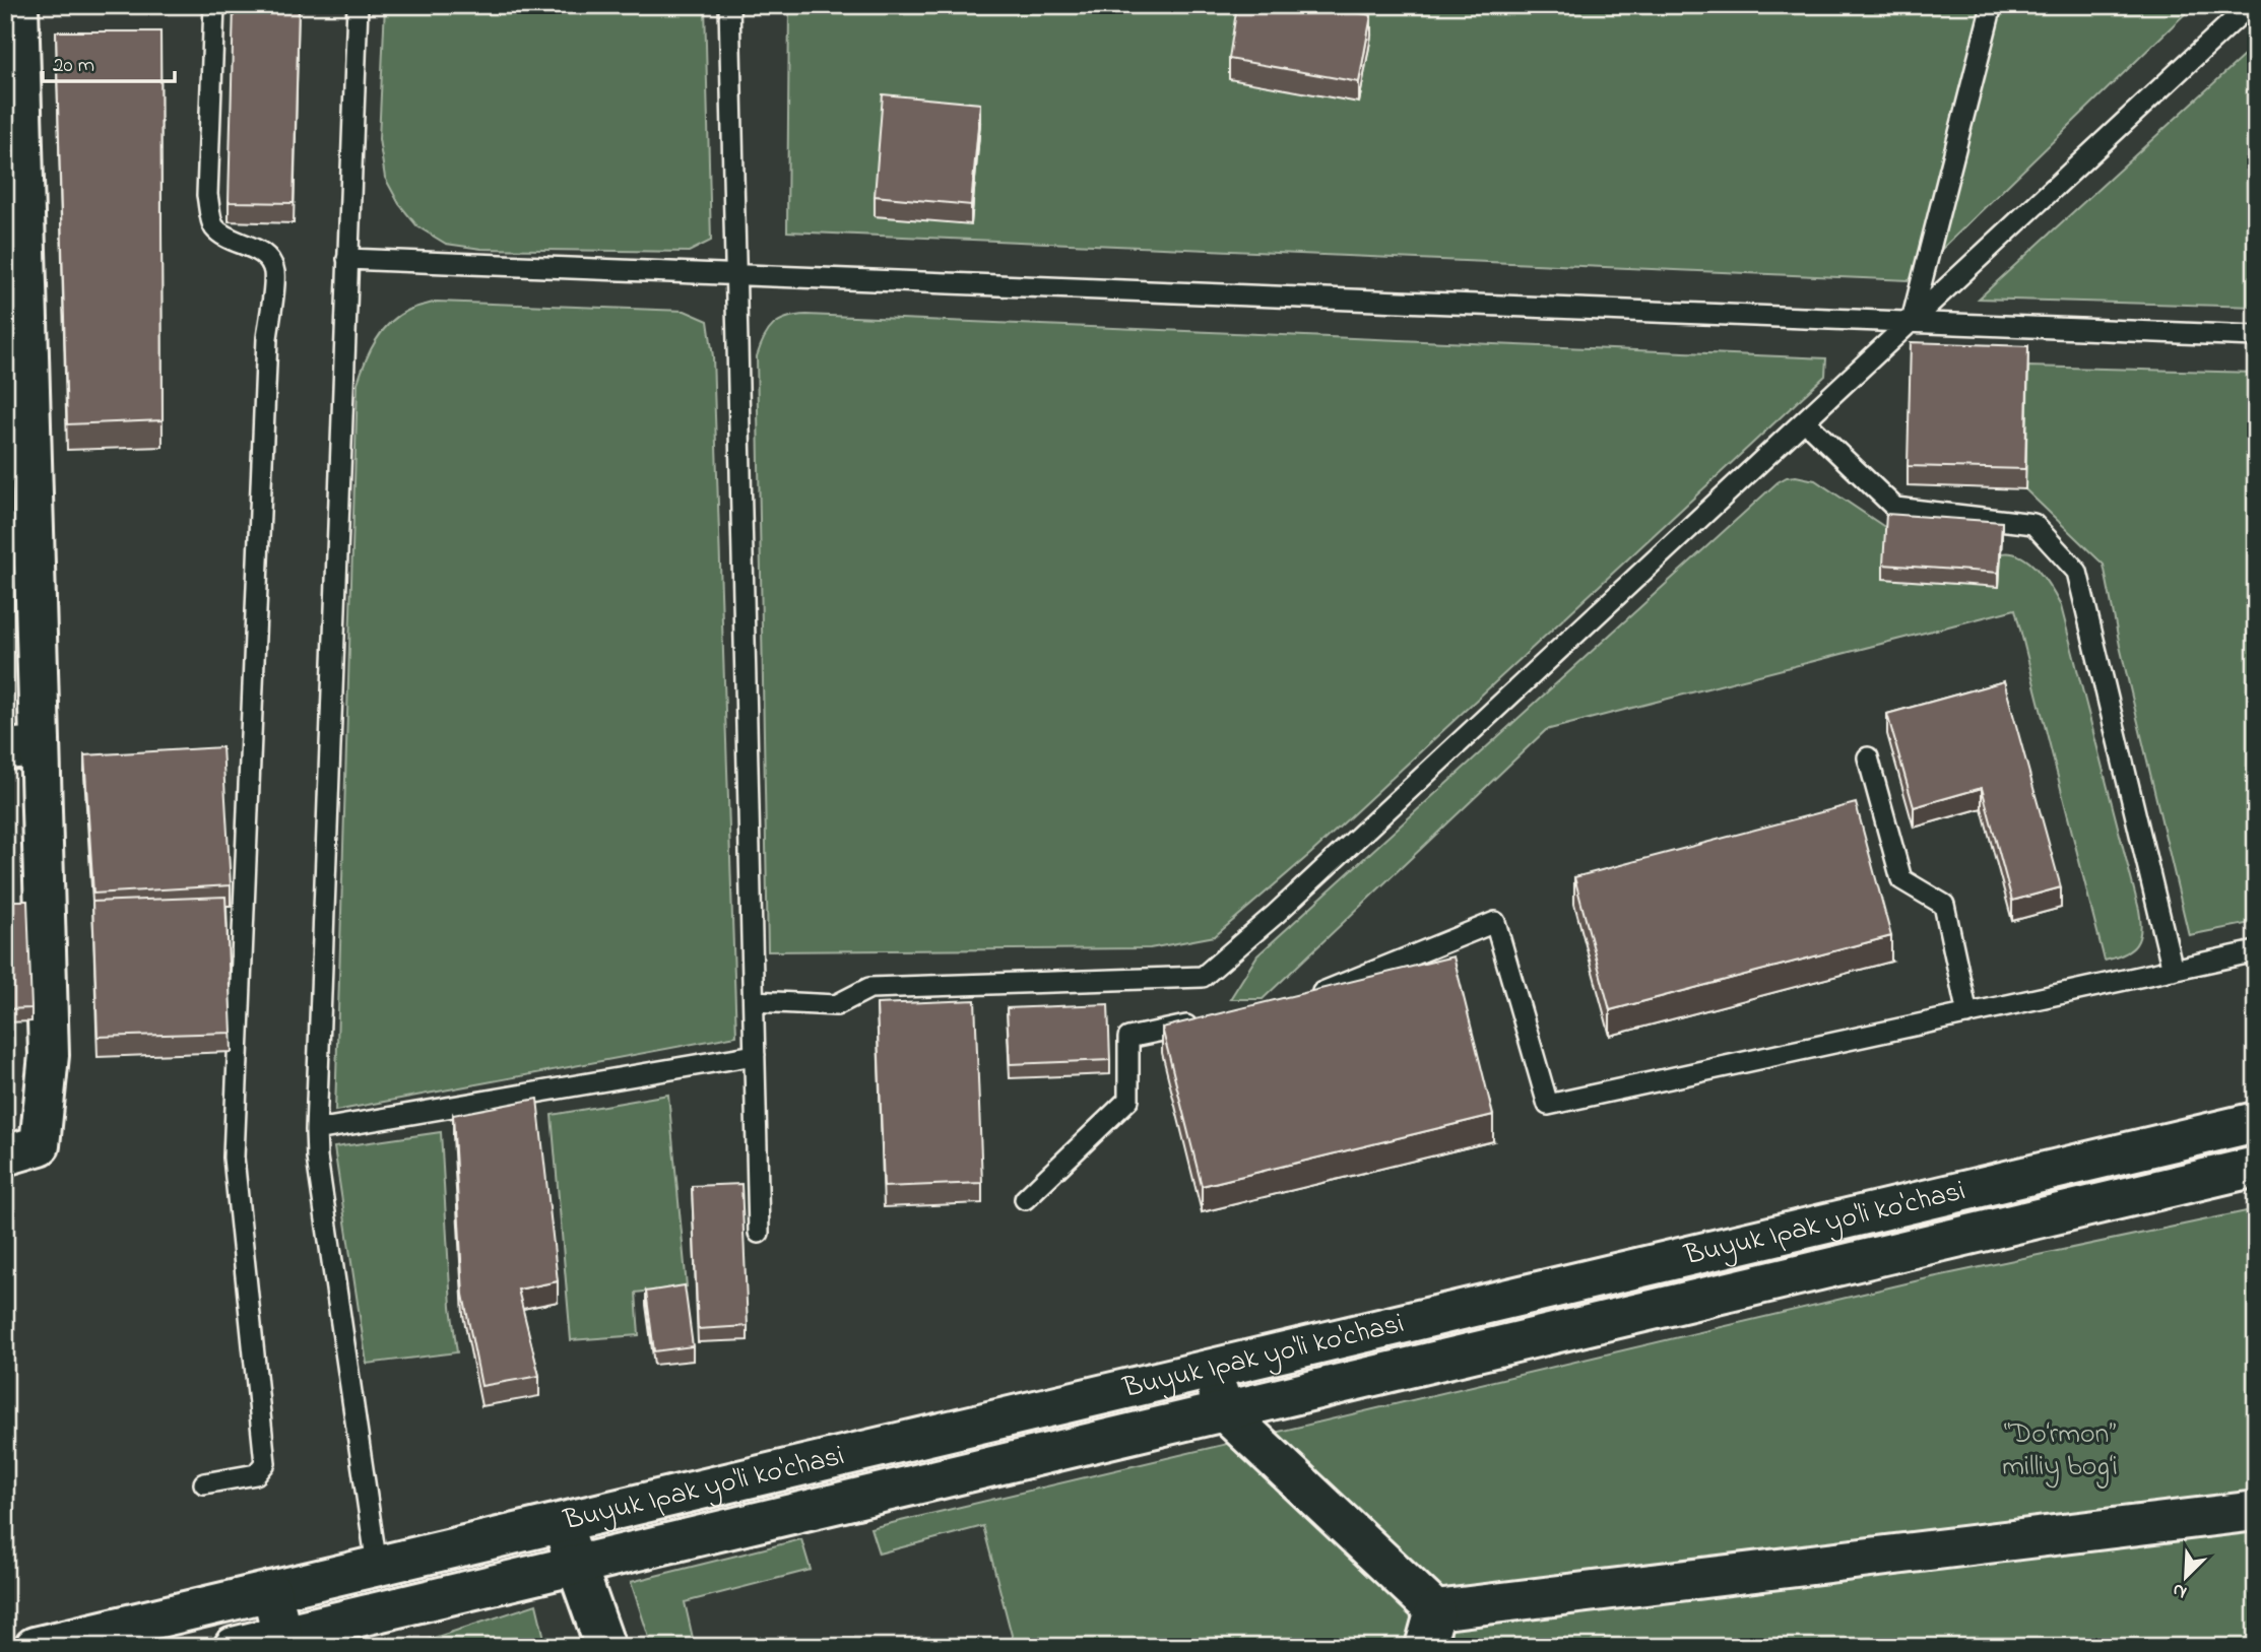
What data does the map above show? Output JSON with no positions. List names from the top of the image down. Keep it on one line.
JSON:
{"streets":{"street":["Buyuk Ipak yo'li ko'chasi"]},"parks":["“Do‘rmon” milliy bog‘i"],"scale_bar":"20 m","north":"bottom left"}
